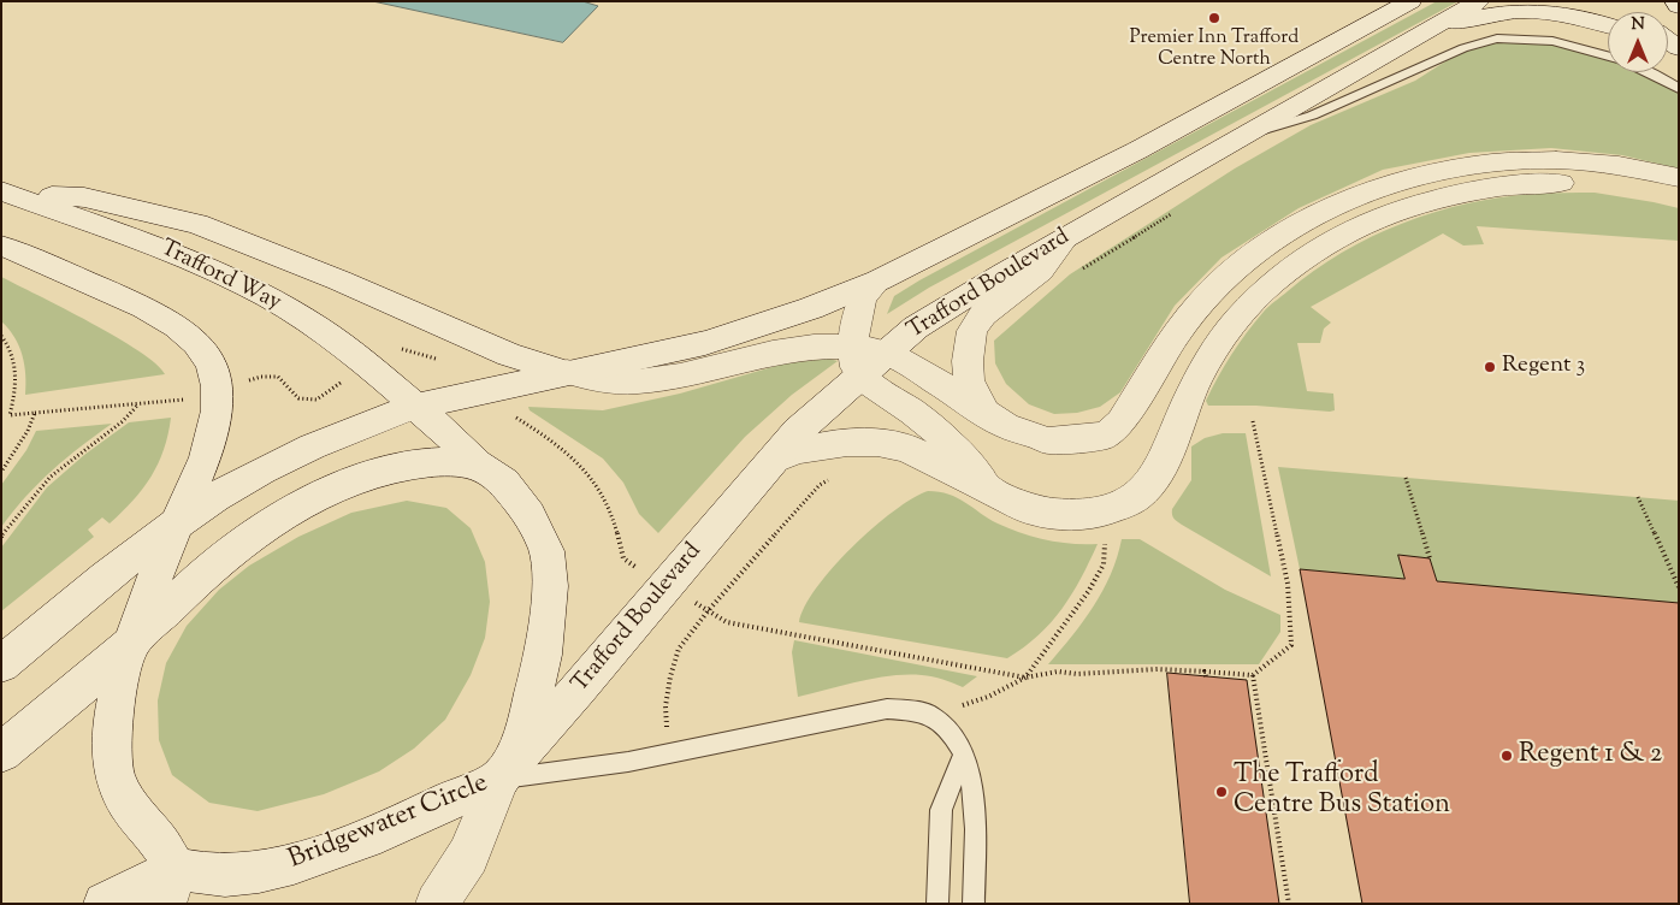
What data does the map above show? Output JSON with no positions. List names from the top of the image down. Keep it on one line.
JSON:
{"streets":{"street":["Trafford Way","Trafford Boulevard","Bridgewater Circle"]},"crossings":[["Trafford Way","Trafford Boulevard"],["Trafford Boulevard","Bridgewater Circle"]],"places":["Premier Inn Trafford Centre North","Regent 3","Regent 1 & 2","The Trafford Centre Bus Station"],"north":"top"}
